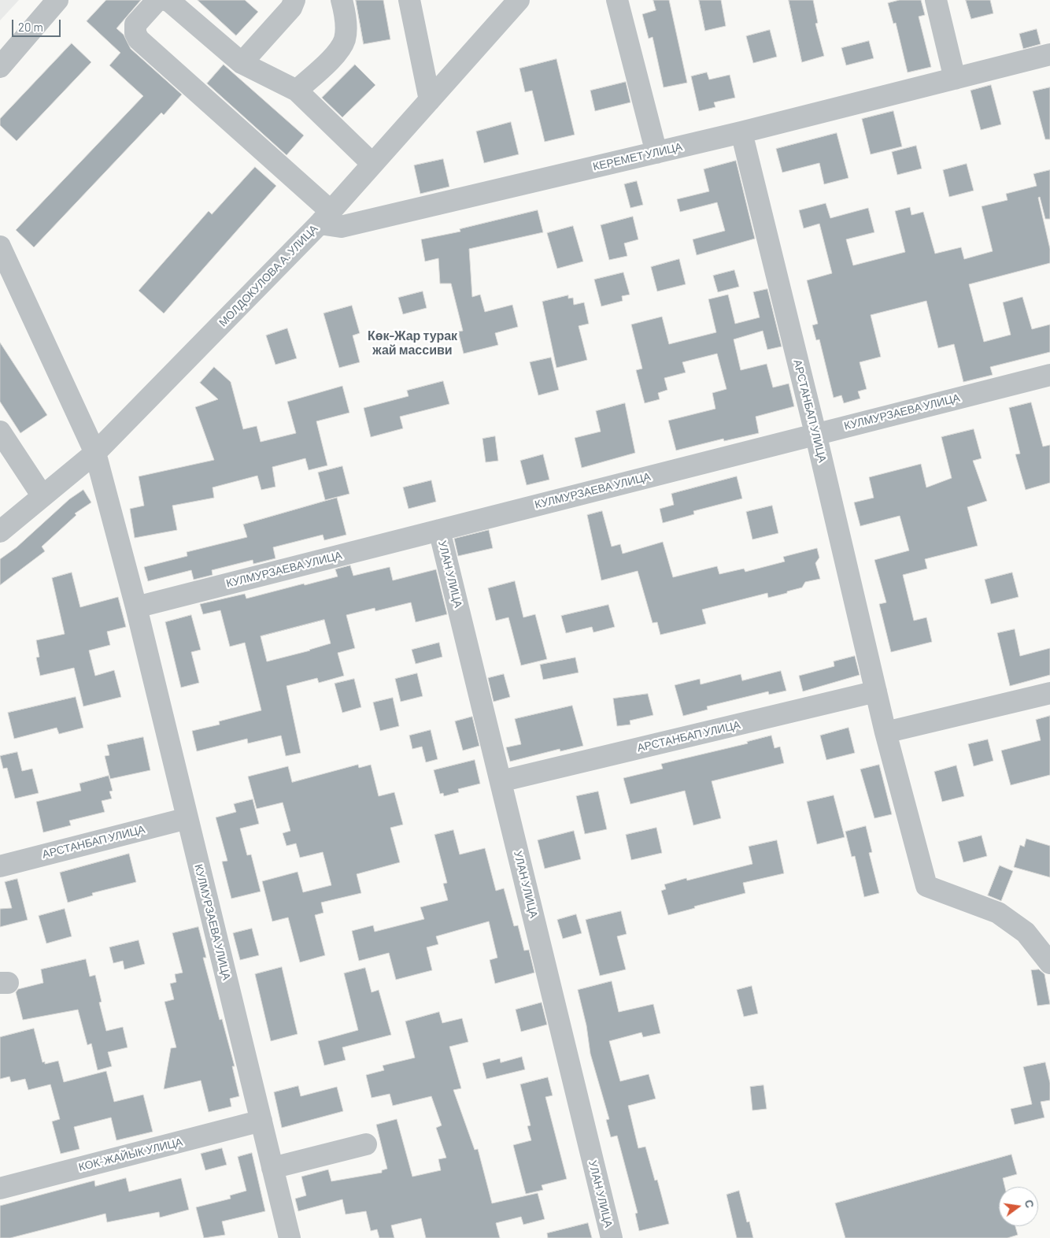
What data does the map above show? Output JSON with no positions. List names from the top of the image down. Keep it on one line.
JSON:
{"streets":{"street":["КЕРЕМЕТ УЛИЦА","МОЛДОКУЛОВА А. УЛИЦА","АРСТАНБАП УЛИЦА","КУЛМУРЗАЕВА УЛИЦА","УЛАН УЛИЦА","КОК-ЖАЙЫК УЛИЦА"]},"crossings":[["КЕРЕМЕТ УЛИЦА","МОЛДОКУЛОВА А. УЛИЦА"],["КЕРЕМЕТ УЛИЦА","АРСТАНБАП УЛИЦА"],["МОЛДОКУЛОВА А. УЛИЦА","КУЛМУРЗАЕВА УЛИЦА"],["АРСТАНБАП УЛИЦА","КУЛМУРЗАЕВА УЛИЦА"],["АРСТАНБАП УЛИЦА","УЛАН УЛИЦА"],["КУЛМУРЗАЕВА УЛИЦА","УЛАН УЛИЦА"],["КУЛМУРЗАЕВА УЛИЦА","КОК-ЖАЙЫК УЛИЦА"]],"districts":["Көк-Жар турак жай массиви"],"scale_bar":"20 m","north":"right"}
